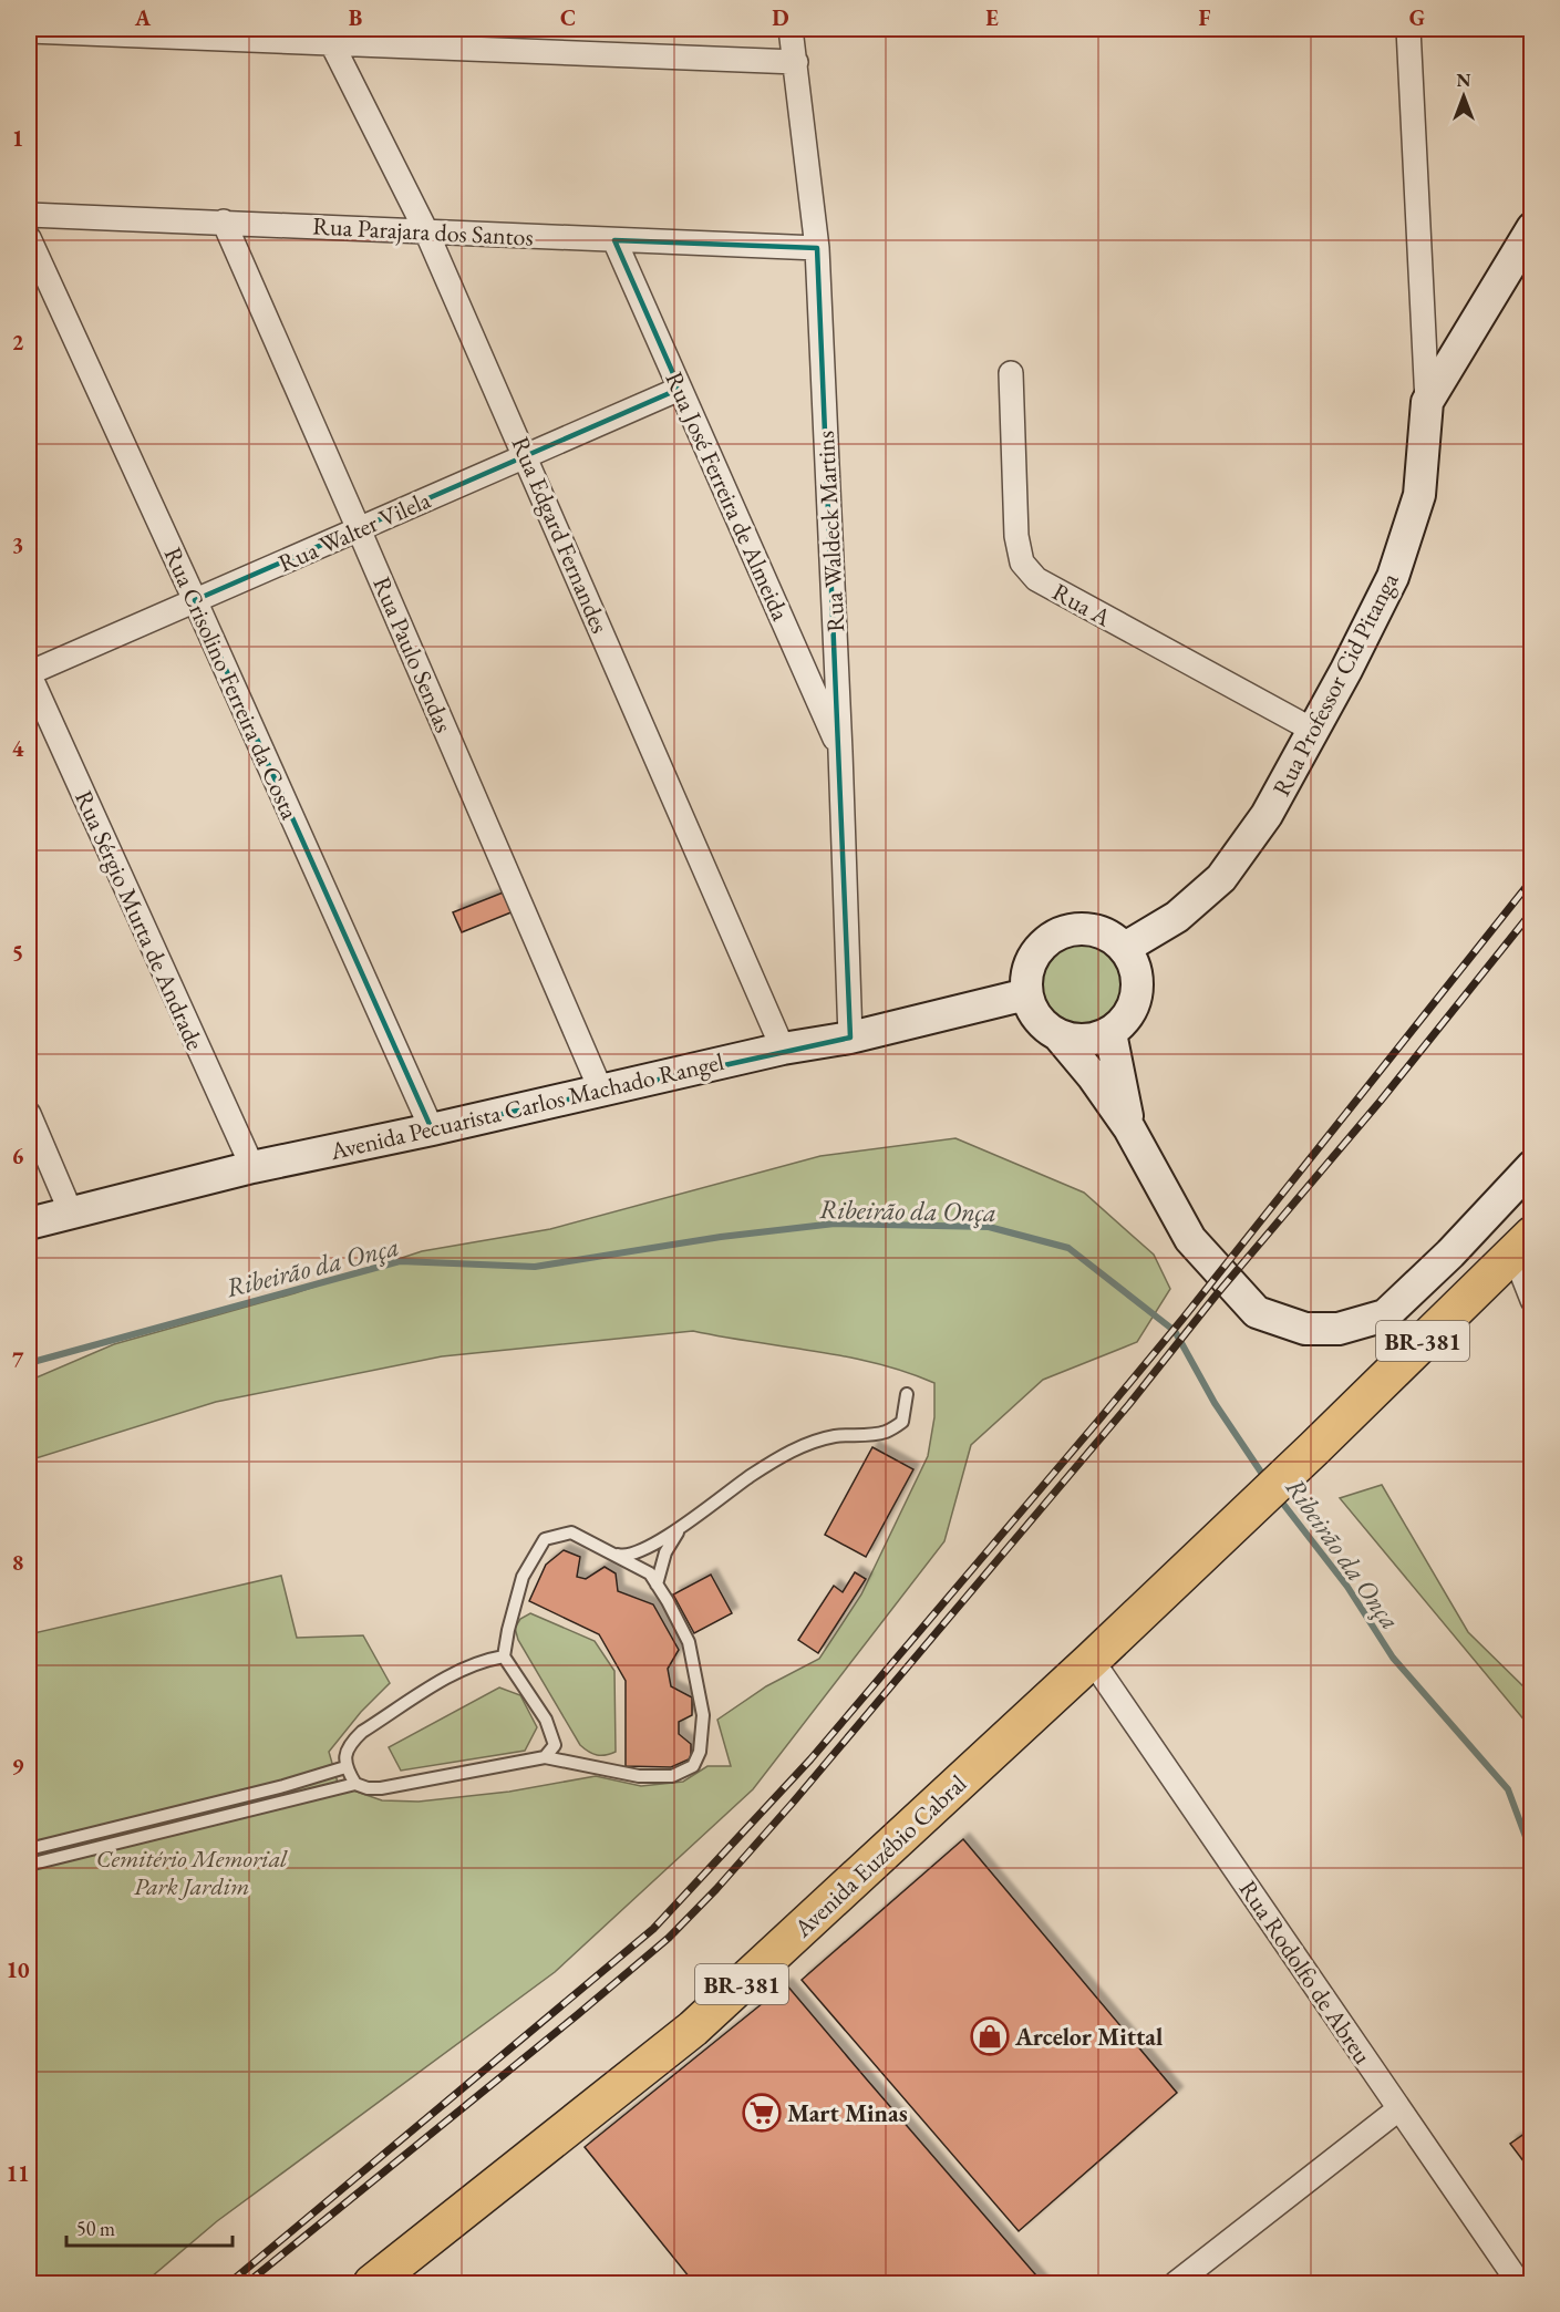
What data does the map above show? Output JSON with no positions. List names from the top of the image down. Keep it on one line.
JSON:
{"streets":{"main road":["BR-381","Avenida Euzébio Cabral"],"street":["Rua Parajara dos Santos","Rua José Ferreira de Almeida","Rua Walter Vilela","Rua Waldeck Martins","Rua Edgard Fernandes","Rua A","Rua Paulo Sendas","Rua Crisolino Ferreira da Costa","Rua Professor Cid Pitanga","Rua Sérgio Murta de Andrade","Avenida Pecuarista Carlos Machado Rangel","Rua Rodolfo de Abreu"]},"crossings":[["Rua Parajara dos Santos","Rua José Ferreira de Almeida"],["Rua Parajara dos Santos","Rua Waldeck Martins"],["Rua Parajara dos Santos","Rua Edgard Fernandes"],["Rua Parajara dos Santos","Rua Paulo Sendas"],["Rua José Ferreira de Almeida","Rua Walter Vilela"],["Rua José Ferreira de Almeida","Rua Waldeck Martins"],["Rua Walter Vilela","Rua Edgard Fernandes"],["Rua Walter Vilela","Rua Paulo Sendas"],["Rua Walter Vilela","Rua Crisolino Ferreira da Costa"],["Rua Walter Vilela","Rua Sérgio Murta de Andrade"],["Rua Waldeck Martins","Avenida Pecuarista Carlos Machado Rangel"],["Rua Edgard Fernandes","Avenida Pecuarista Carlos Machado Rangel"],["Rua A","Rua Professor Cid Pitanga"],["Rua Paulo Sendas","Avenida Pecuarista Carlos Machado Rangel"],["Rua Crisolino Ferreira da Costa","Avenida Pecuarista Carlos Machado Rangel"],["Rua Professor Cid Pitanga","Avenida Pecuarista Carlos Machado Rangel"],["Rua Sérgio Murta de Andrade","Avenida Pecuarista Carlos Machado Rangel"],["Avenida Euzébio Cabral","Rua Rodolfo de Abreu"]],"water":["Ribeirão da Onça"],"parks":["Cemitério Memorial Park Jardim"],"places":{"shop":["Arcelor Mittal"],"supermarket":["Mart Minas"]},"scale_bar":"50 m","north":"top","grid":{"columns":["A","B","C","D","E","F","G"],"rows":["1","2","3","4","5","6","7","8","9","10","11"]}}
